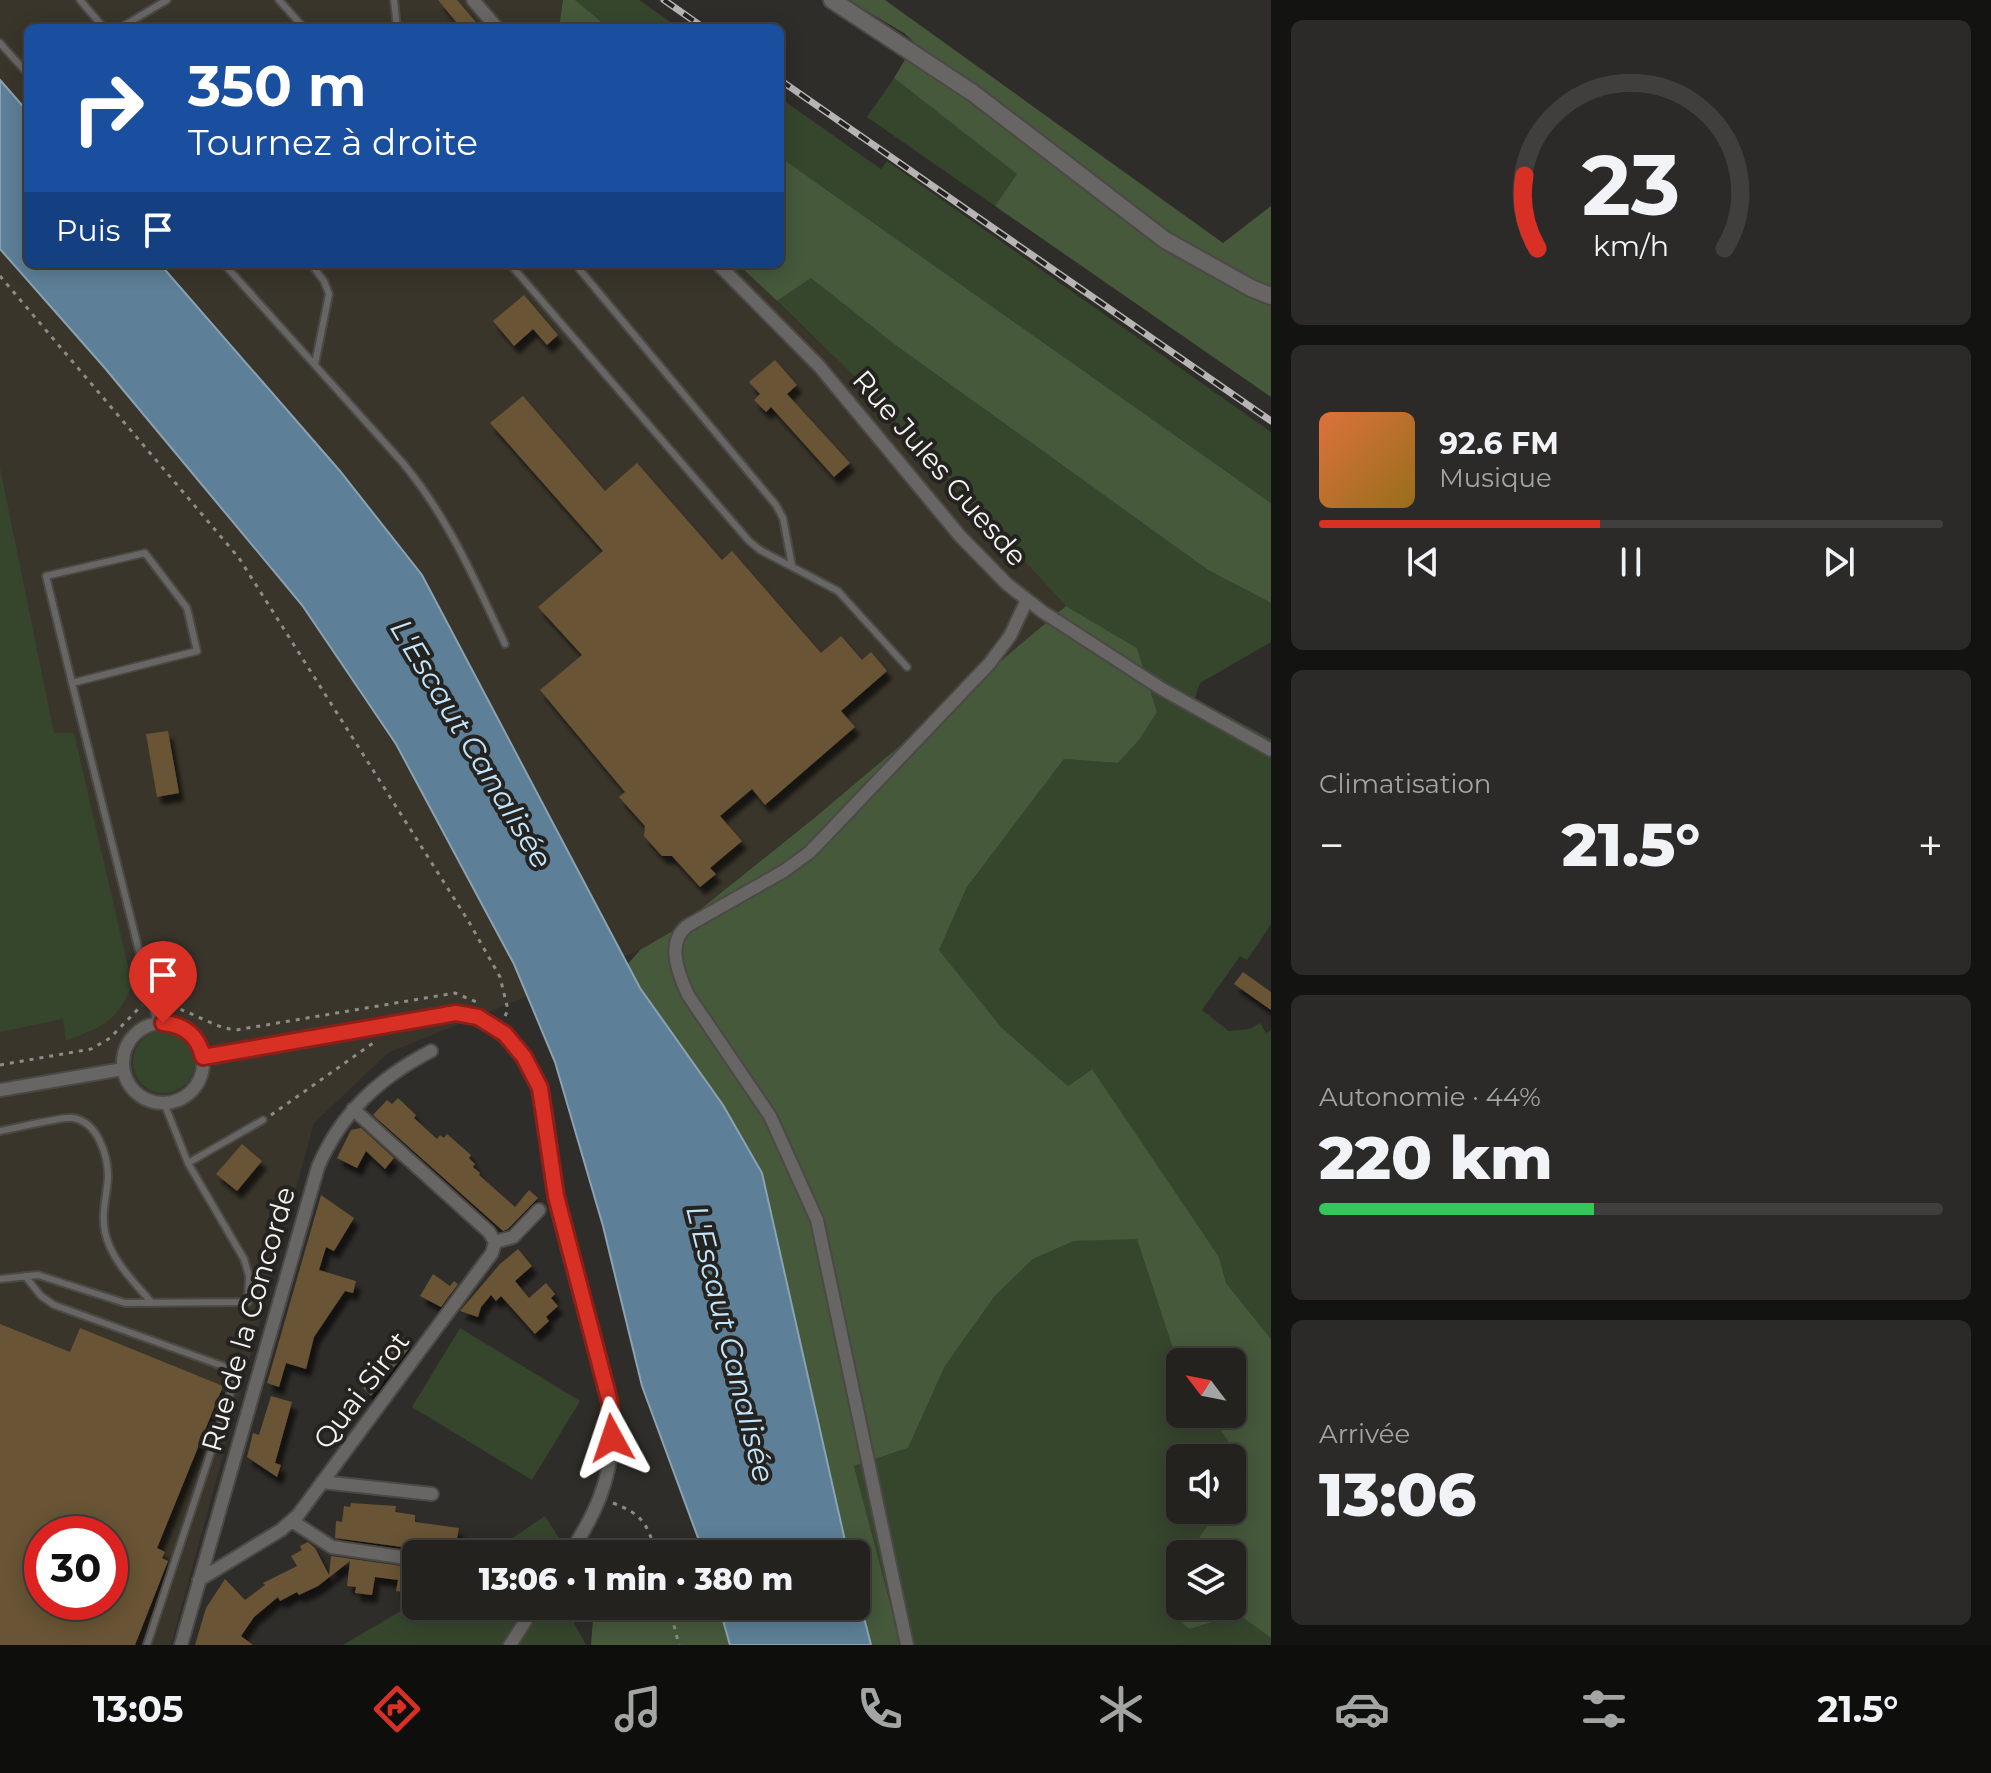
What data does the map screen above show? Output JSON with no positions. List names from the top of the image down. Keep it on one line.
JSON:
{"streets":{"street":["Rue Jules Guesde","Rue de la Concorde","Quai Sirot"]},"crossings":[["Rue de la Concorde","Quai Sirot"]],"water":["L'Escaut Canalisée"],"north":"top left","page":{"turn":["350 m","Tournez à droite"],"then":"Puis","song":["92.6 FM","Musique"],"tile":["Climatisation",["Autonomie · 44%","220 km"],["Arrivée","13:06"]],"heat":["−","21.5°","+"],"limit":"30","trip":"13:06 · 1 min · 380 m","tabs":["13:05","21.5°"],"gauge":["23","km/h"]}}
